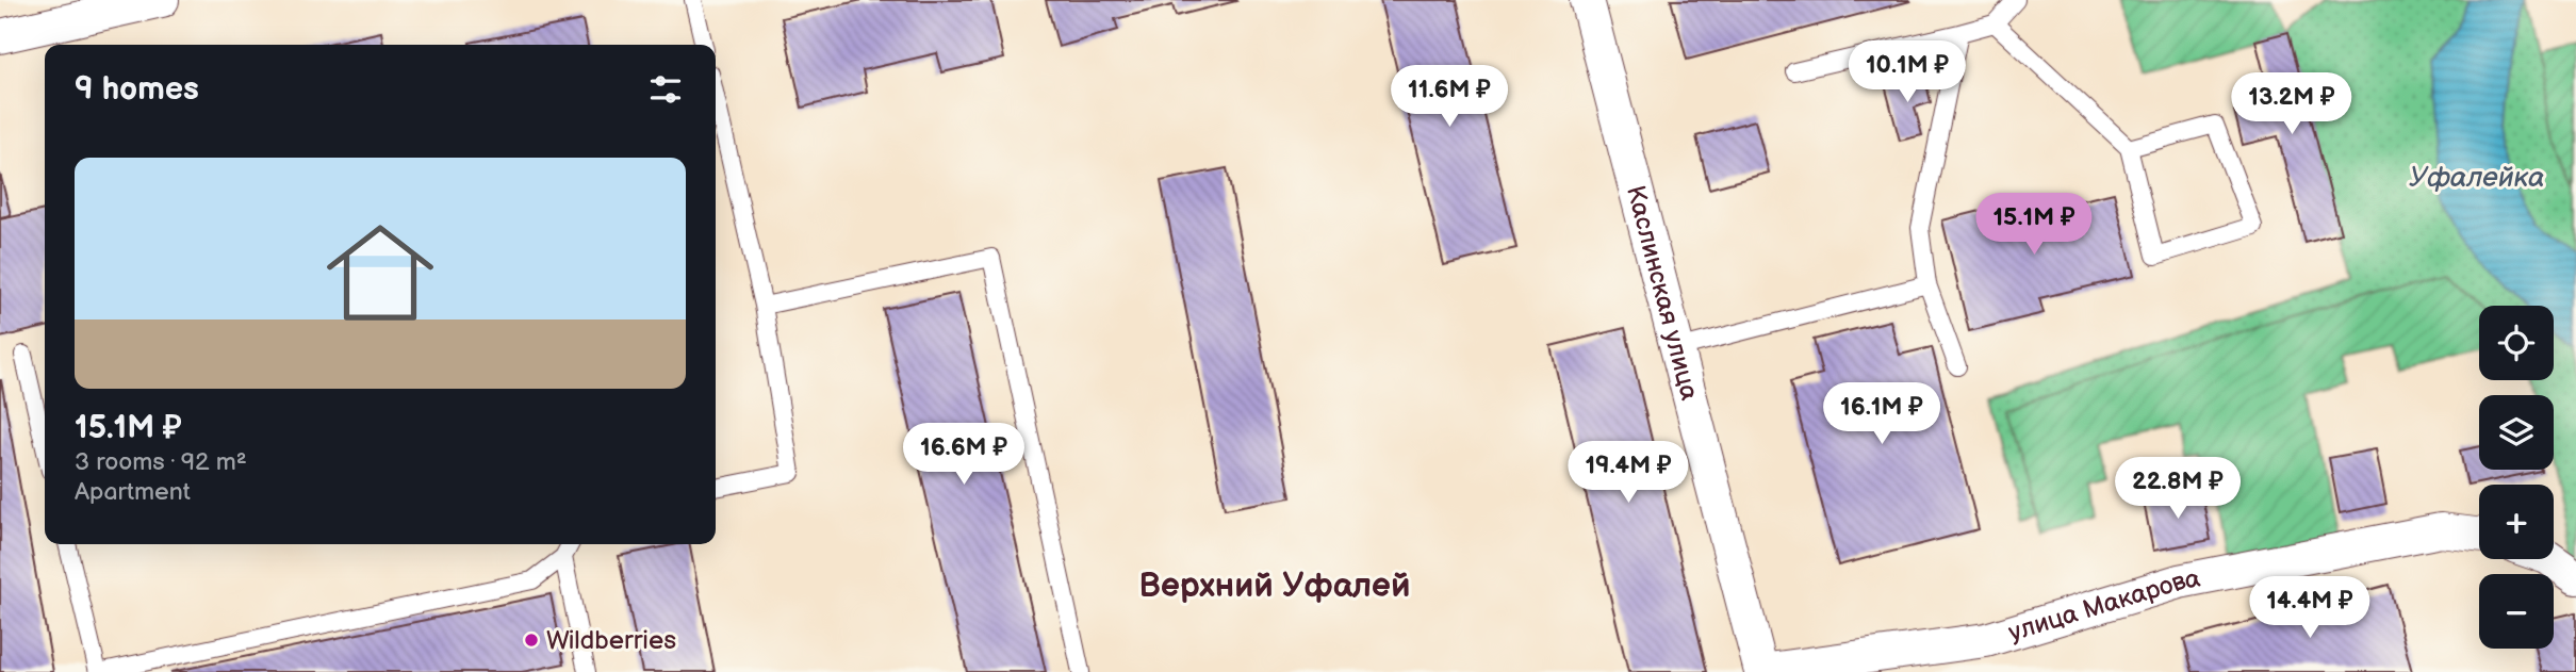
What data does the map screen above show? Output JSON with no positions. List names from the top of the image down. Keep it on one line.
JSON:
{"streets":{"street":["Каслинская улица","улица Макарова"]},"crossings":[["Каслинская улица","улица Макарова"]],"districts":["Верхний Уфалей"],"water":["Уфалейка"],"places":["Wildberries"],"page":{"price":["10.1M ₽","11.6M ₽","13.2M ₽","15.1M ₽","16.1M ₽","16.6M ₽","19.4M ₽","22.8M ₽","14.4M ₽"],"heading":"9 homes","list":[{"name":"15.1M ₽","note":"3 rooms · 92 m² · Apartment"}],"map_buttons":["+","−"]}}
